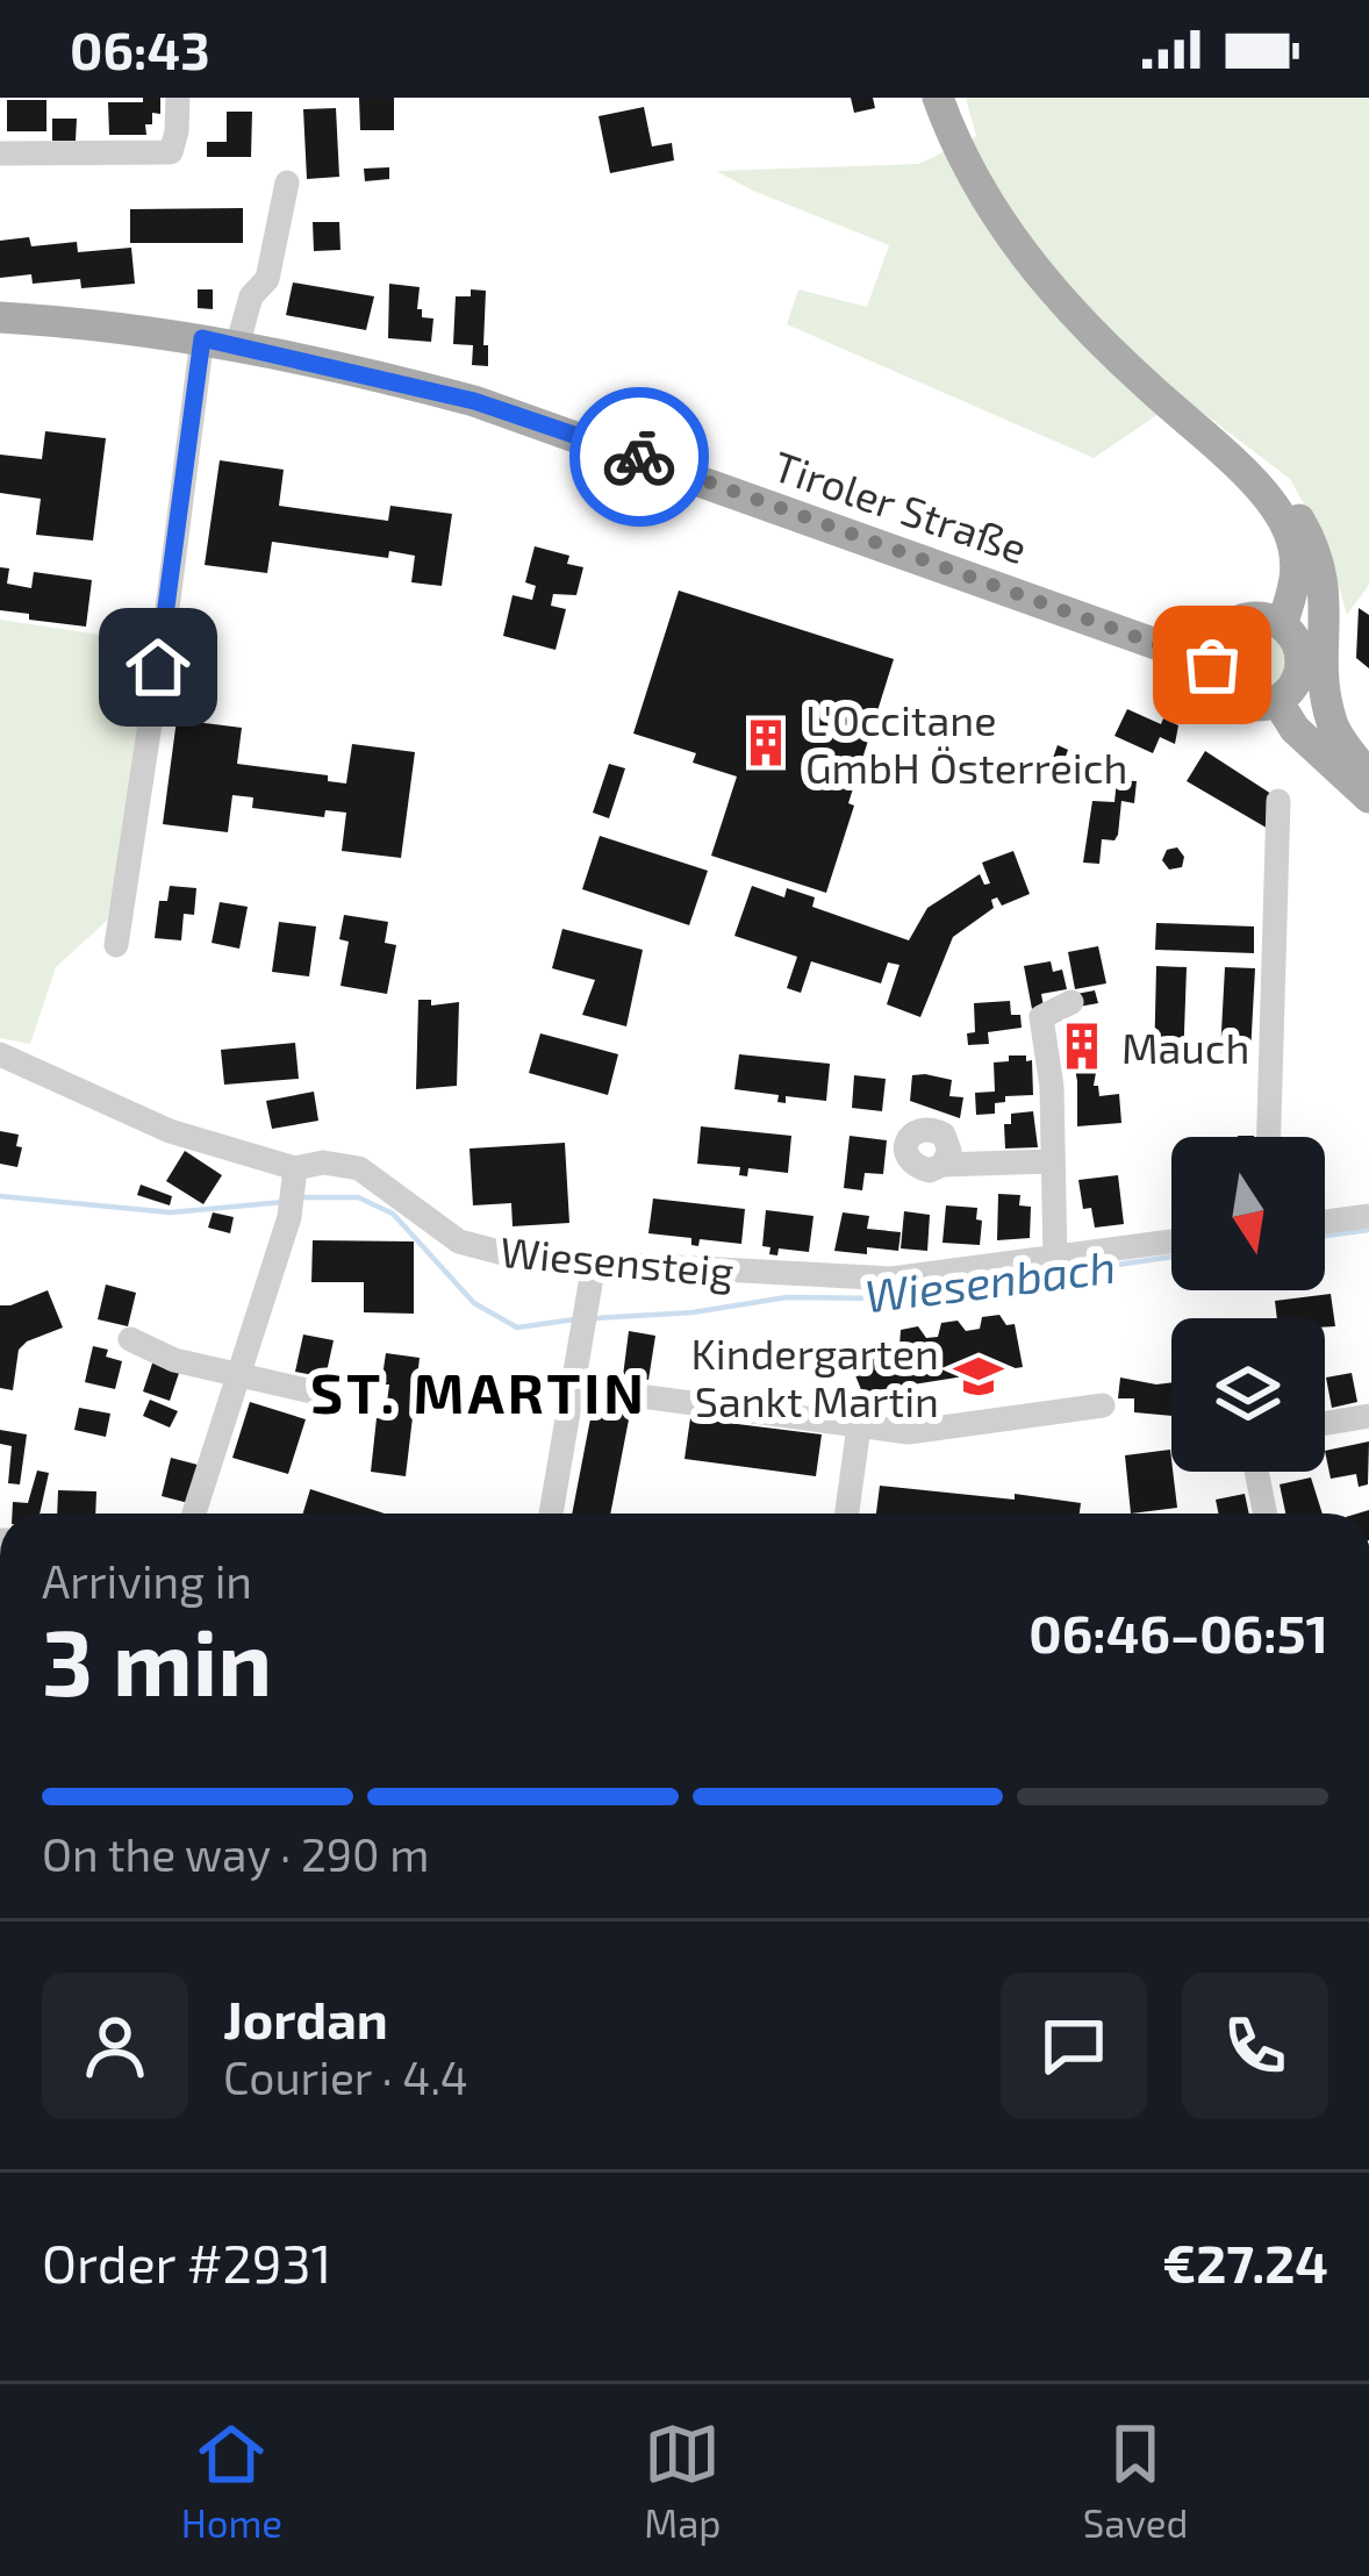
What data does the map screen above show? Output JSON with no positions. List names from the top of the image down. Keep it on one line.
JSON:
{"streets":{"main road":["Tiroler Straße"],"street":["Wiesensteig"]},"districts":["ST. MARTIN"],"water":["Wiesenbach"],"places":{"building":["L'Occitane GmbH Österreich","Mauch"],"school or university":["Kindergarten Sankt Martin"]},"north":"bottom","page":{"status":"06:43","heading":["3 min","Arriving in","06:46–06:51"],"panel":["Jordan","Courier · 4.4","Order #2931","€27.24"],"bar":"On the way · 290 m","tabs":["Home","Map","Saved"]}}
